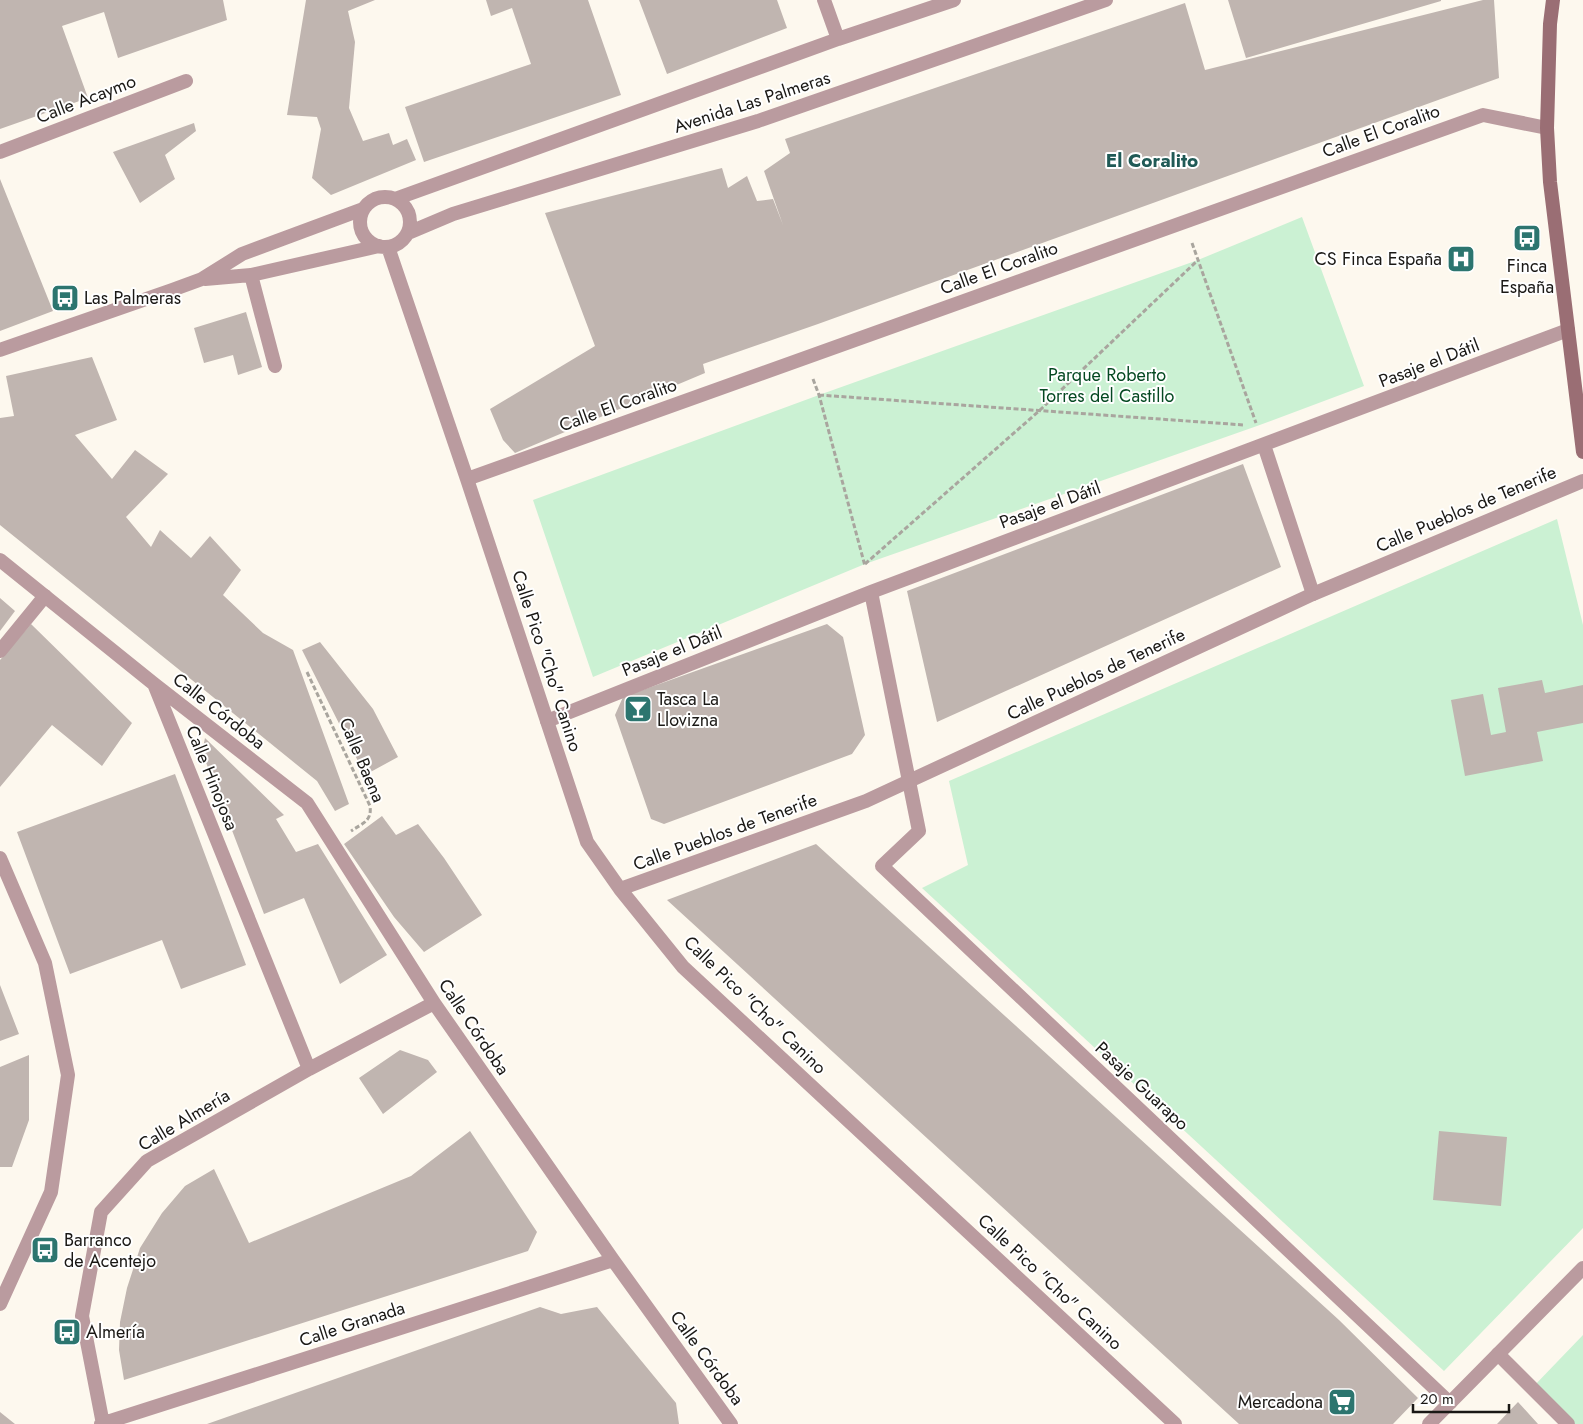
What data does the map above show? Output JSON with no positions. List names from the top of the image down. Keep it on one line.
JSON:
{"streets":{"street":["Calle Acaymo","Avenida Las Palmeras","Calle El Coralito","Pasaje el Dátil","Calle Pueblos de Tenerife","Calle Pico \"Cho\" Canino","Calle Córdoba","Calle Hinojosa","Pasaje Guarapo","Calle Almería","Calle Granada"],"path":["Calle Baena"]},"crossings":[["Avenida Las Palmeras","Calle Pico \"Cho\" Canino"],["Calle El Coralito","Calle Pico \"Cho\" Canino"],["Pasaje el Dátil","Calle Pico \"Cho\" Canino"],["Calle Pueblos de Tenerife","Calle Pico \"Cho\" Canino"],["Calle Pueblos de Tenerife","Pasaje Guarapo"],["Calle Córdoba","Calle Baena"],["Calle Córdoba","Calle Hinojosa"],["Calle Córdoba","Calle Almería"],["Calle Córdoba","Calle Granada"],["Calle Hinojosa","Calle Almería"],["Calle Almería","Calle Granada"]],"districts":["El Coralito"],"parks":["Parque Roberto Torres del Castillo"],"places":{"bus stop":["Finca España","Las Palmeras","Barranco de Acentejo","Almería"],"hospital":["CS Finca España"],"bar":["Tasca La Llovizna"],"supermarket":["Mercadona"]},"scale_bar":"20 m"}
